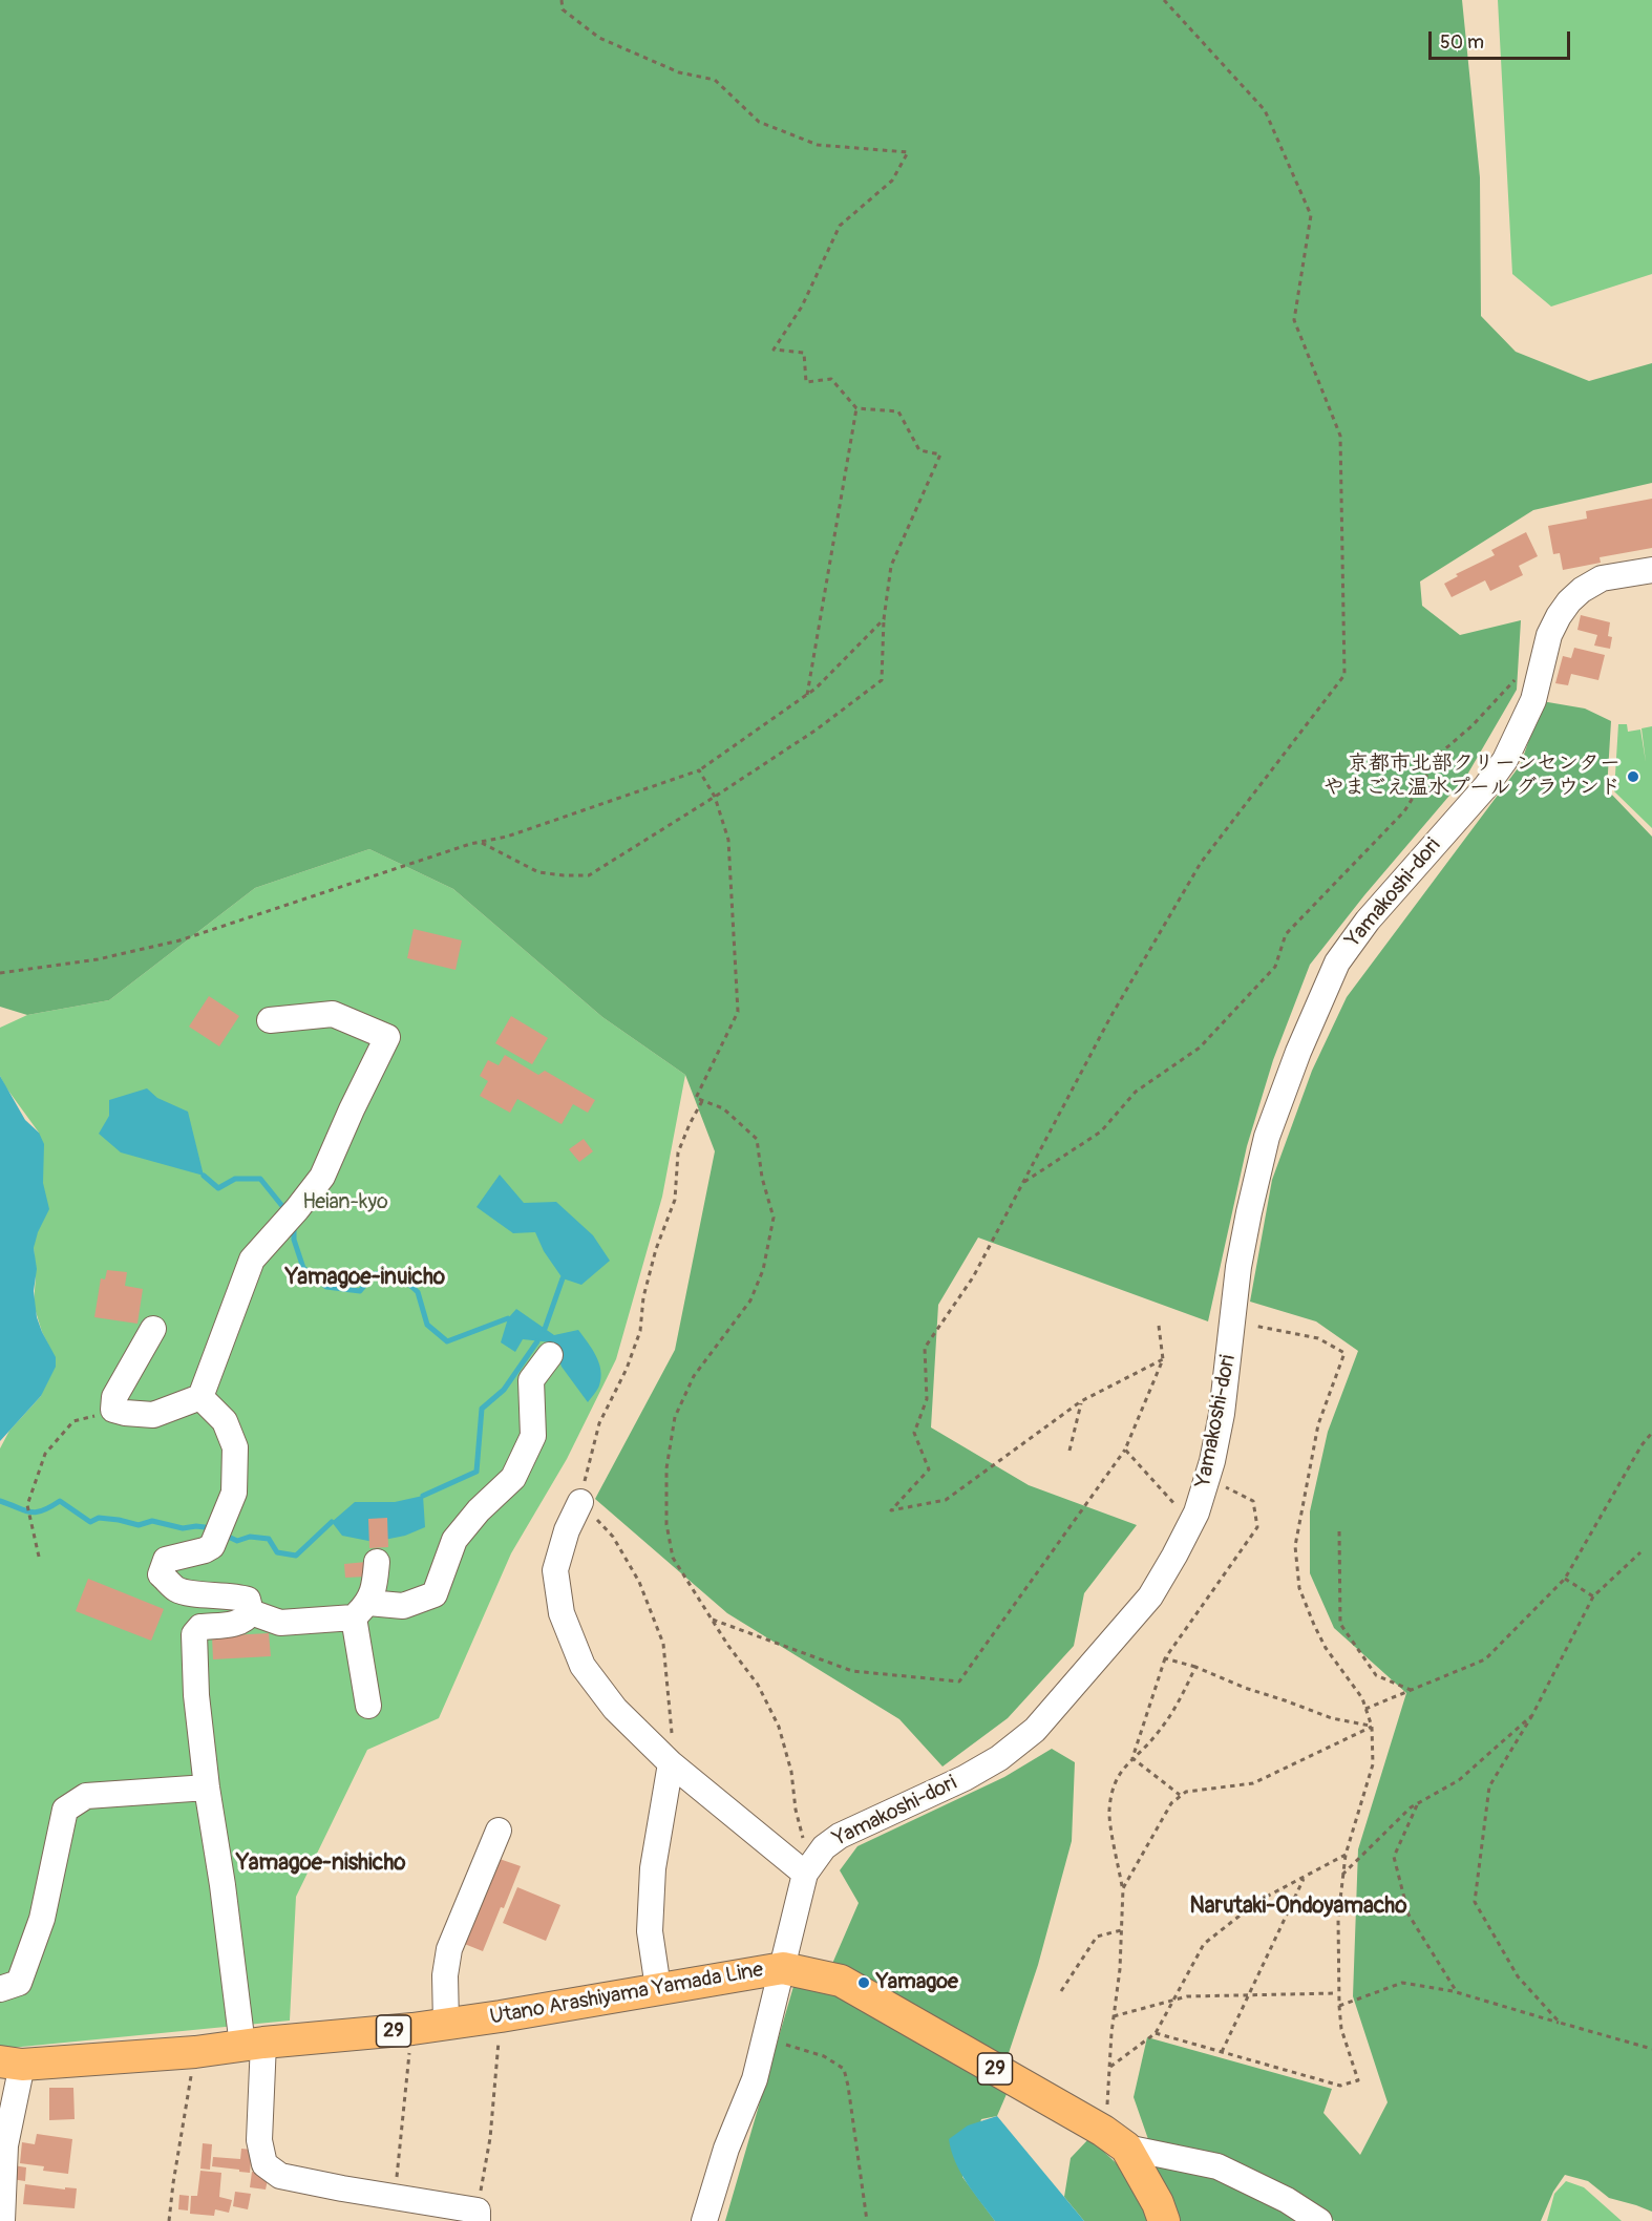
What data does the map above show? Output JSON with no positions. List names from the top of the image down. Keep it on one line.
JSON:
{"streets":{"main road":["Utano Arashiyama Yamada Line","29"],"street":["Yamakoshi-dori"]},"districts":["Yamagoe-inuicho","Yamagoe-nishicho","Narutaki-Ondoyamacho"],"parks":["Heian-kyo"],"places":["京都市北部クリーンセンター やまごえ温水プール グラウンド","Yamagoe"],"scale_bar":"50 m"}
